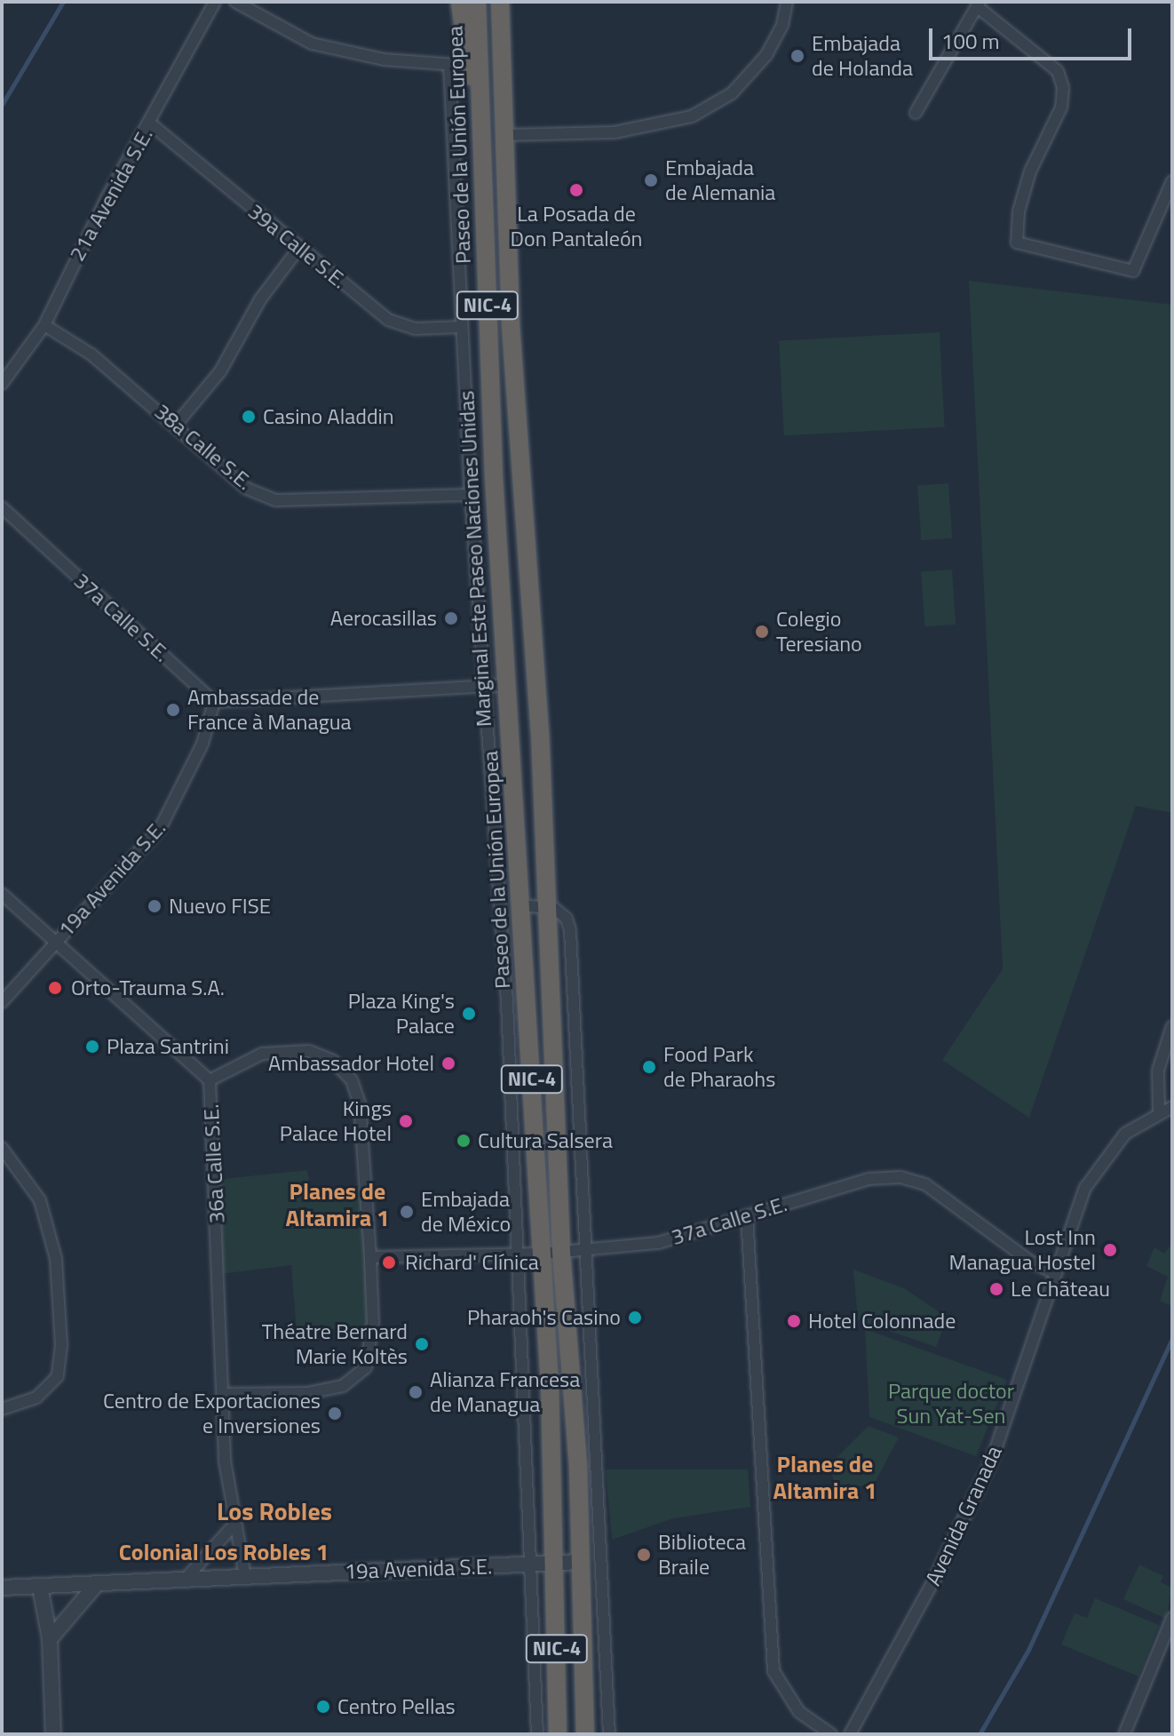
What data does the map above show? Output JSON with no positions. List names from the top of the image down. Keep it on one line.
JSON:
{"streets":{"highway":["Paseo de la Unión Europea","NIC-4"],"street":["21a Avenida S.E.","39a Calle S.E.","38a Calle S.E.","Marginal Este Paseo Naciones Unidas","37a Calle S.E.","19a Avenida S.E.","36a Calle S.E.","Avenida Granada"]},"crossings":[["Paseo de la Unión Europea","37a Calle S.E."],["Paseo de la Unión Europea","19a Avenida S.E."],["21a Avenida S.E.","39a Calle S.E."],["21a Avenida S.E.","38a Calle S.E."],["39a Calle S.E.","Marginal Este Paseo Naciones Unidas"],["NIC-4","37a Calle S.E."],["NIC-4","19a Avenida S.E."],["38a Calle S.E.","Marginal Este Paseo Naciones Unidas"],["Marginal Este Paseo Naciones Unidas","37a Calle S.E."],["Marginal Este Paseo Naciones Unidas","19a Avenida S.E."],["37a Calle S.E.","19a Avenida S.E."],["37a Calle S.E.","Avenida Granada"],["19a Avenida S.E.","36a Calle S.E."]],"districts":["Planes de Altamira 1","Planes de Altamira 1","Los Robles","Colonial Los Robles 1"],"parks":["Parque doctor Sun Yat-Sen"],"places":["Embajada de Holanda","Embajada de Alemania","La Posada de Don Pantaleón","Casino Aladdin","Aerocasillas","Colegio Teresiano","Ambassade de France à Managua","Nuevo FISE","Orto-Trauma S.A.","Plaza King's Palace","Plaza Santrini","Ambassador Hotel","Food Park de Pharaohs","Kings Palace Hotel","Cultura Salsera","Embajada de México","Lost Inn Managua Hostel","Richard' Clínica","Le Chãteau","Pharaoh's Casino","Hotel Colonnade","Théatre Bernard Marie Koltès","Alianza Francesa de Managua","Centro de Exportaciones e Inversiones","Biblioteca Braile","Centro Pellas"],"scale_bar":"100 m"}
